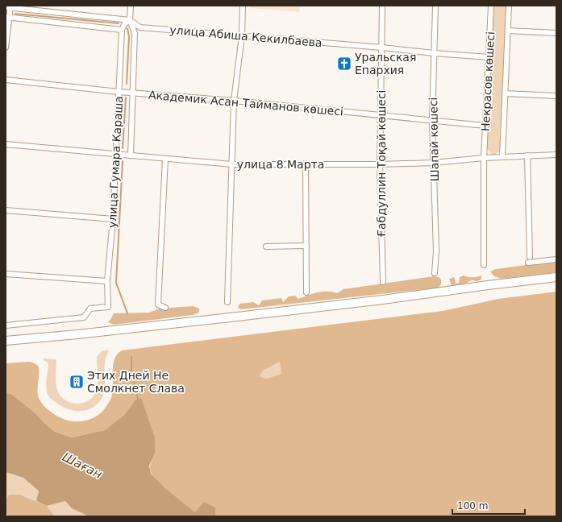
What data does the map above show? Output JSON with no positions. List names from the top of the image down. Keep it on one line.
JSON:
{"streets":{"street":["улица Абиша Кекилбаева","Некрасов көшесі","Академик Асан Тайманов көшесі","Шапай көшесі","улица Гумара Караша","Ғабдуллин Тоқай көшесі","улица 8 Марта"]},"crossings":[["улица Абиша Кекилбаева","Некрасов көшесі"],["улица Абиша Кекилбаева","Шапай көшесі"],["улица Абиша Кекилбаева","улица Гумара Караша"],["улица Абиша Кекилбаева","Ғабдуллин Тоқай көшесі"],["Некрасов көшесі","Академик Асан Тайманов көшесі"],["Некрасов көшесі","улица 8 Марта"],["Академик Асан Тайманов көшесі","Шапай көшесі"],["Академик Асан Тайманов көшесі","улица Гумара Караша"],["Академик Асан Тайманов көшесі","Ғабдуллин Тоқай көшесі"],["Шапай көшесі","улица 8 Марта"],["улица Гумара Караша","улица 8 Марта"],["Ғабдуллин Тоқай көшесі","улица 8 Марта"]],"water":["Шаған"],"places":{"church":["Уральская Епархия"],"building":["Этих Дней Не Смолкнет Слава"]},"scale_bar":"100 m"}
